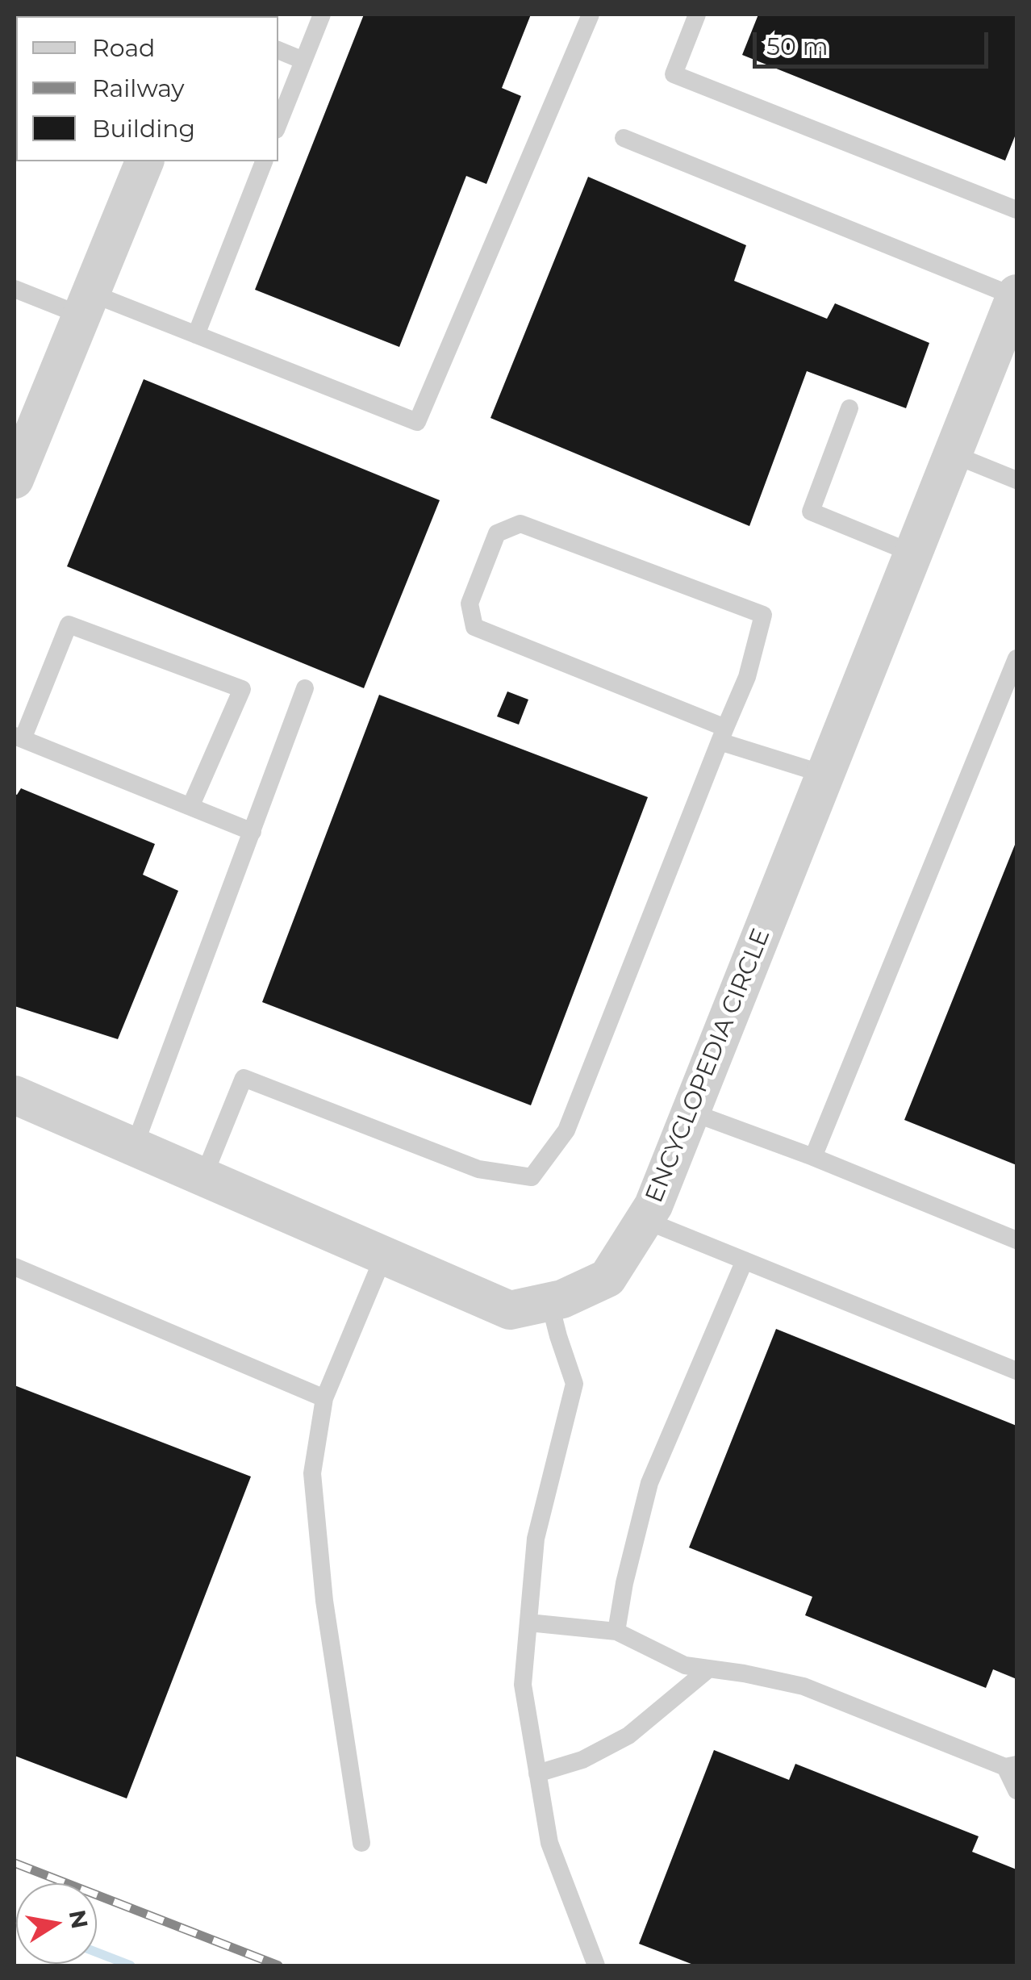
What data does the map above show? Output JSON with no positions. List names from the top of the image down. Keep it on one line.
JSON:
{"streets":{"street":["ENCYCLOPEDIA CIRCLE"]},"legend":["Road","Railway","Building"],"scale_bar":"50 m","north":"right"}
